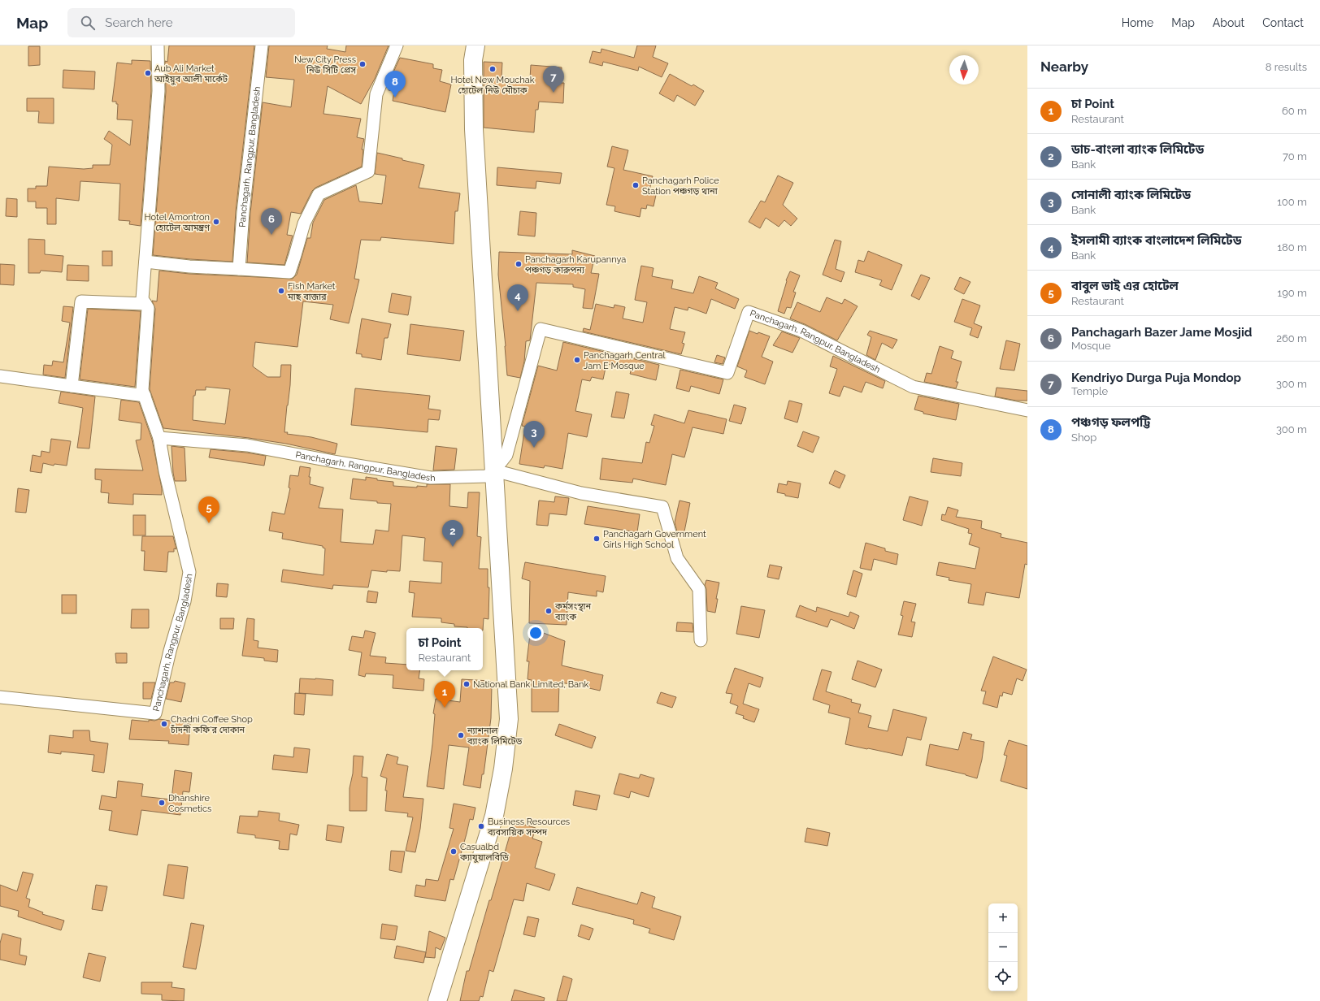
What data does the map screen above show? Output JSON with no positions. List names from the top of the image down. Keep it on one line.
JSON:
{"streets":{"street":["Panchagarh, Rangpur, Bangladesh"]},"places":["New City Press নিউ সিটি প্রেস","Hotel New Mouchak হোটেল নিউ মৌচাক","Aub Ali Market আইয়ুব আলী মার্কেট","Panchagarh Police Station পঞ্চগড় থানা","Hotel Amontron হোটেল আমন্ত্রণ","Panchagarh Karupannya পঞ্চগড় কারুপন্য","Fish Market মাছ বাজার","Panchagarh Central Jam E Mosque","Panchagarh Government Girls High School","কর্মসংস্থান ব্যাংক","National Bank Limited, Bank","Chadni Coffee Shop চাঁদনী কফি'র দোকান","ন্যাশনাল ব্যাংক লিমিটেড","Dhanshire Cosmetics","Business Resources ব্যবসায়িক সম্পদ","Casualbd ক্যাযুয়ালবিডি"],"north":"bottom","page":{"header":"Map","search":"Search here","nav":["Home","Map","About","Contact"],"heading":["Nearby","8 results"],"pins":["7","8","6","4","3","5","2","1"],"list":[{"mark":"1","name":"চা Point","note":"Restaurant","value":"60 m"},{"mark":"2","name":"ডাচ-বাংলা ব্যাংক লিমিটেড","note":"Bank","value":"70 m"},{"mark":"3","name":"সোনালী ব্যাংক লিমিটেড","note":"Bank","value":"100 m"},{"mark":"4","name":"ইসলামী ব্যাংক বাংলাদেশ লিমিটেড","note":"Bank","value":"180 m"},{"mark":"5","name":"বাবুল ভাই এর হোটেল","note":"Restaurant","value":"190 m"},{"mark":"6","name":"Panchagarh Bazer Jame Mosjid","note":"Mosque","value":"260 m"},{"mark":"7","name":"Kendriyo Durga Puja Mondop","note":"Temple","value":"300 m"},{"mark":"8","name":"পঞ্চগড় ফলপট্টি","note":"Shop","value":"300 m"}],"popup":["চা Point","Restaurant"],"map_buttons":["+","−"]}}
